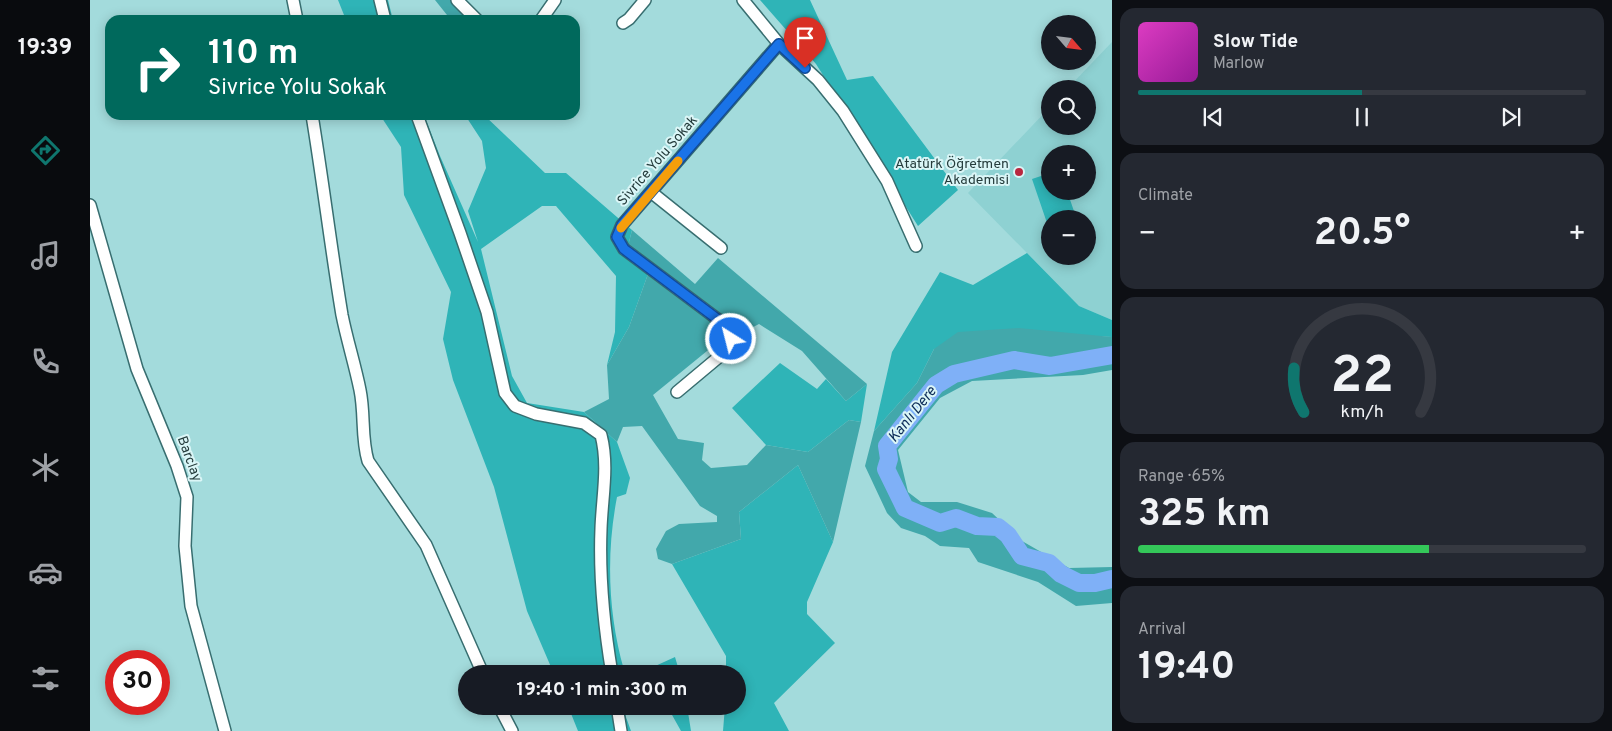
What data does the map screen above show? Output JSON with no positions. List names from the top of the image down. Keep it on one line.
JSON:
{"streets":{"street":["Sivrice Yolu Sokak","Barclay"]},"water":["Kanlı Dere"],"places":["Atatürk Öğretmen Akademisi"],"north":"bottom right","page":{"tabs":"19:39","map_buttons":["+","−"],"turn":["110 m","Sivrice Yolu Sokak"],"song":["Slow Tide","Marlow"],"tile":["Climate",["Range · 65%","325 km"],["Arrival","19:40"]],"heat":["−","20.5°","+"],"limit":"30","trip":"19:40 · 1 min · 300 m","gauge":["22","km/h"]}}
